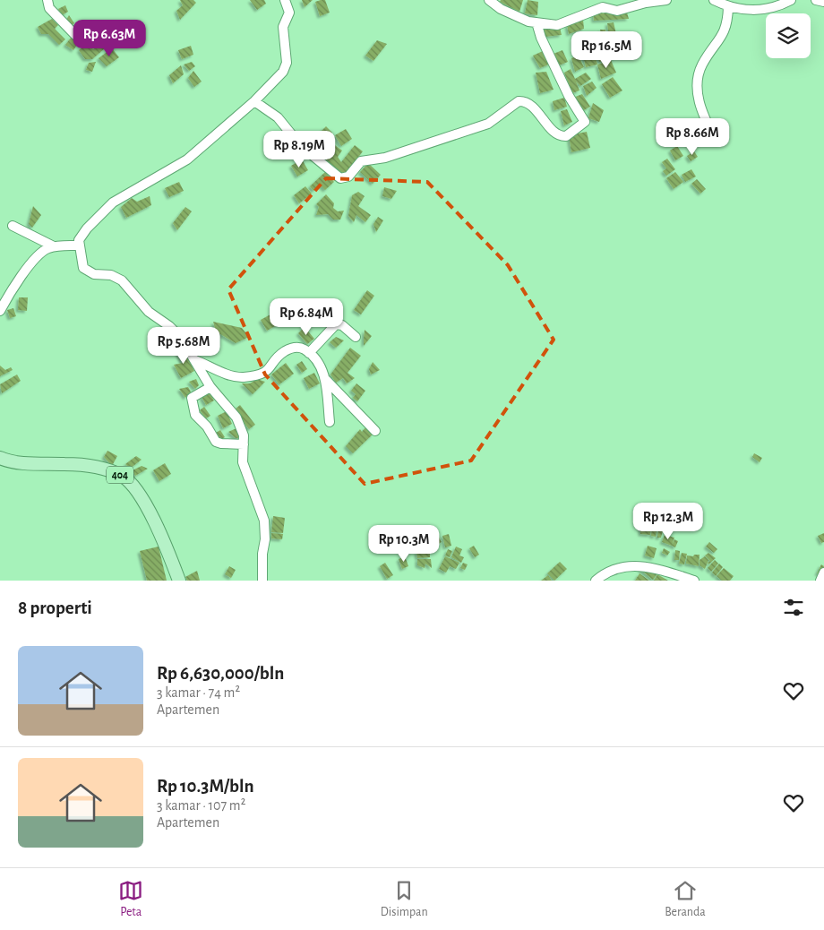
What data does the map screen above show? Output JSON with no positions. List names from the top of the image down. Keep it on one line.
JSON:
{"streets":{"main road":["404"]},"page":{"price":["Rp 6.63M","Rp 16.5M","Rp 8.66M","Rp 8.19M","Rp 6.84M","Rp 5.68M","Rp 12.3M","Rp 10.3M"],"heading":"8 properti","list":[{"name":"Rp 6,630,000/bln","note":"3 kamar · 74 m² · Apartemen"},{"name":"Rp 10.3M/bln","note":"3 kamar · 107 m² · Apartemen"}],"tabs":["Peta","Disimpan","Beranda"]}}
